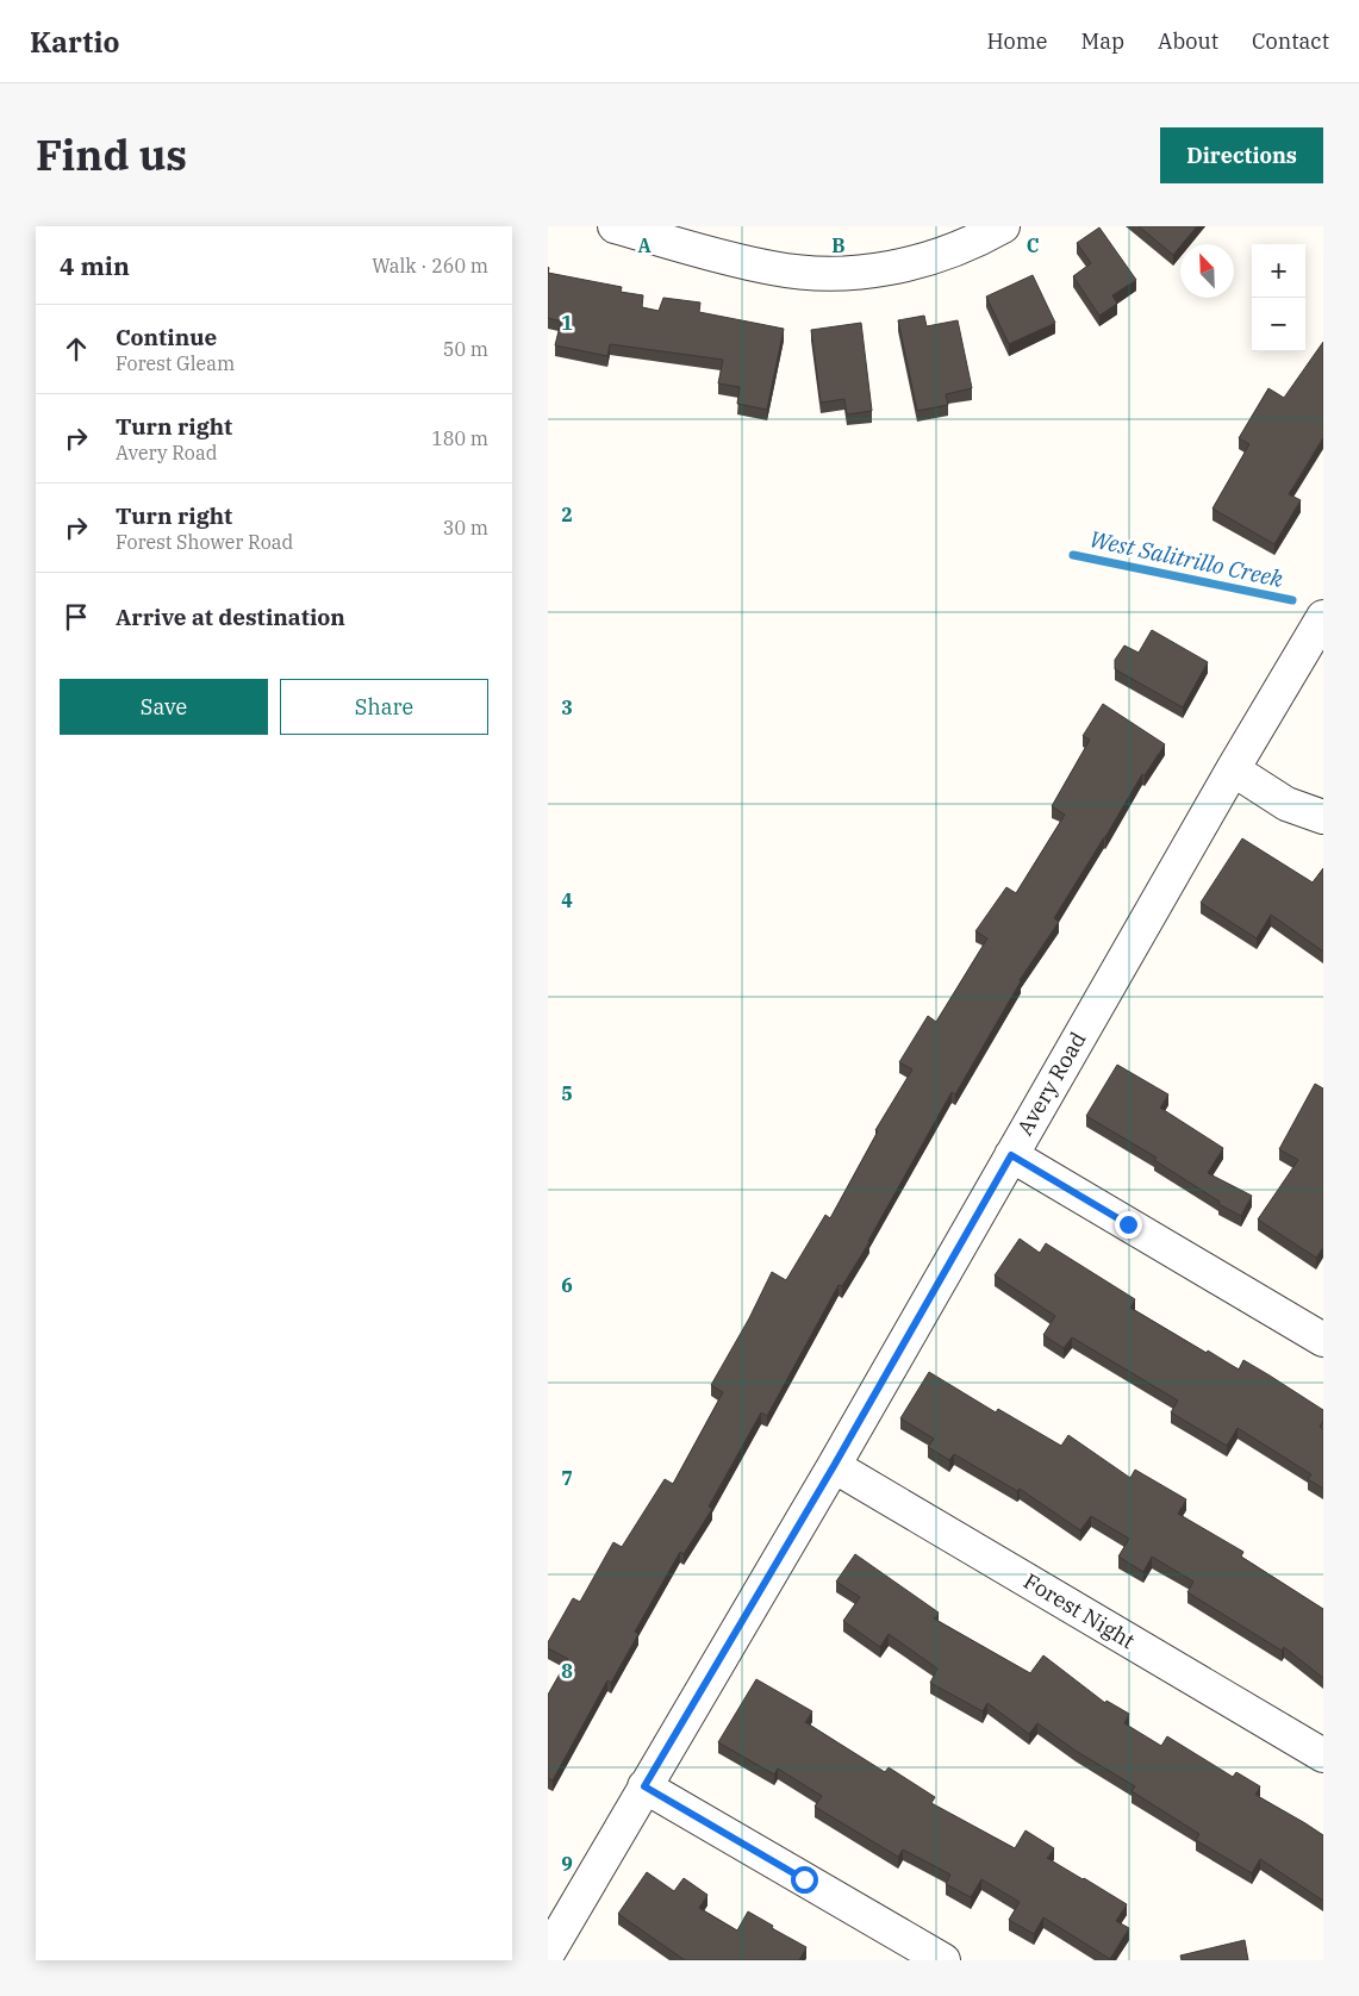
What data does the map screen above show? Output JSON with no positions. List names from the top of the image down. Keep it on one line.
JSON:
{"streets":{"street":["Avery Road","Forest Night"]},"crossings":[["Avery Road","Forest Night"]],"water":["West Salitrillo Creek"],"north":"top left","page":{"header":"Kartio","nav":["Home","Map","About","Contact"],"title":"Find us","buttons":["Directions",["Save","Share"]],"heading":["4 min","Walk · 260 m"],"map_buttons":["+","−"],"list":[["Continue","Forest Gleam","50 m"],["Turn right","Avery Road","180 m"],["Turn right","Forest Shower Road","30 m"],"Arrive at destination"]},"grid":{"columns":["A","B","C"],"rows":["1","2","3","4","5","6","7","8","9"]}}
